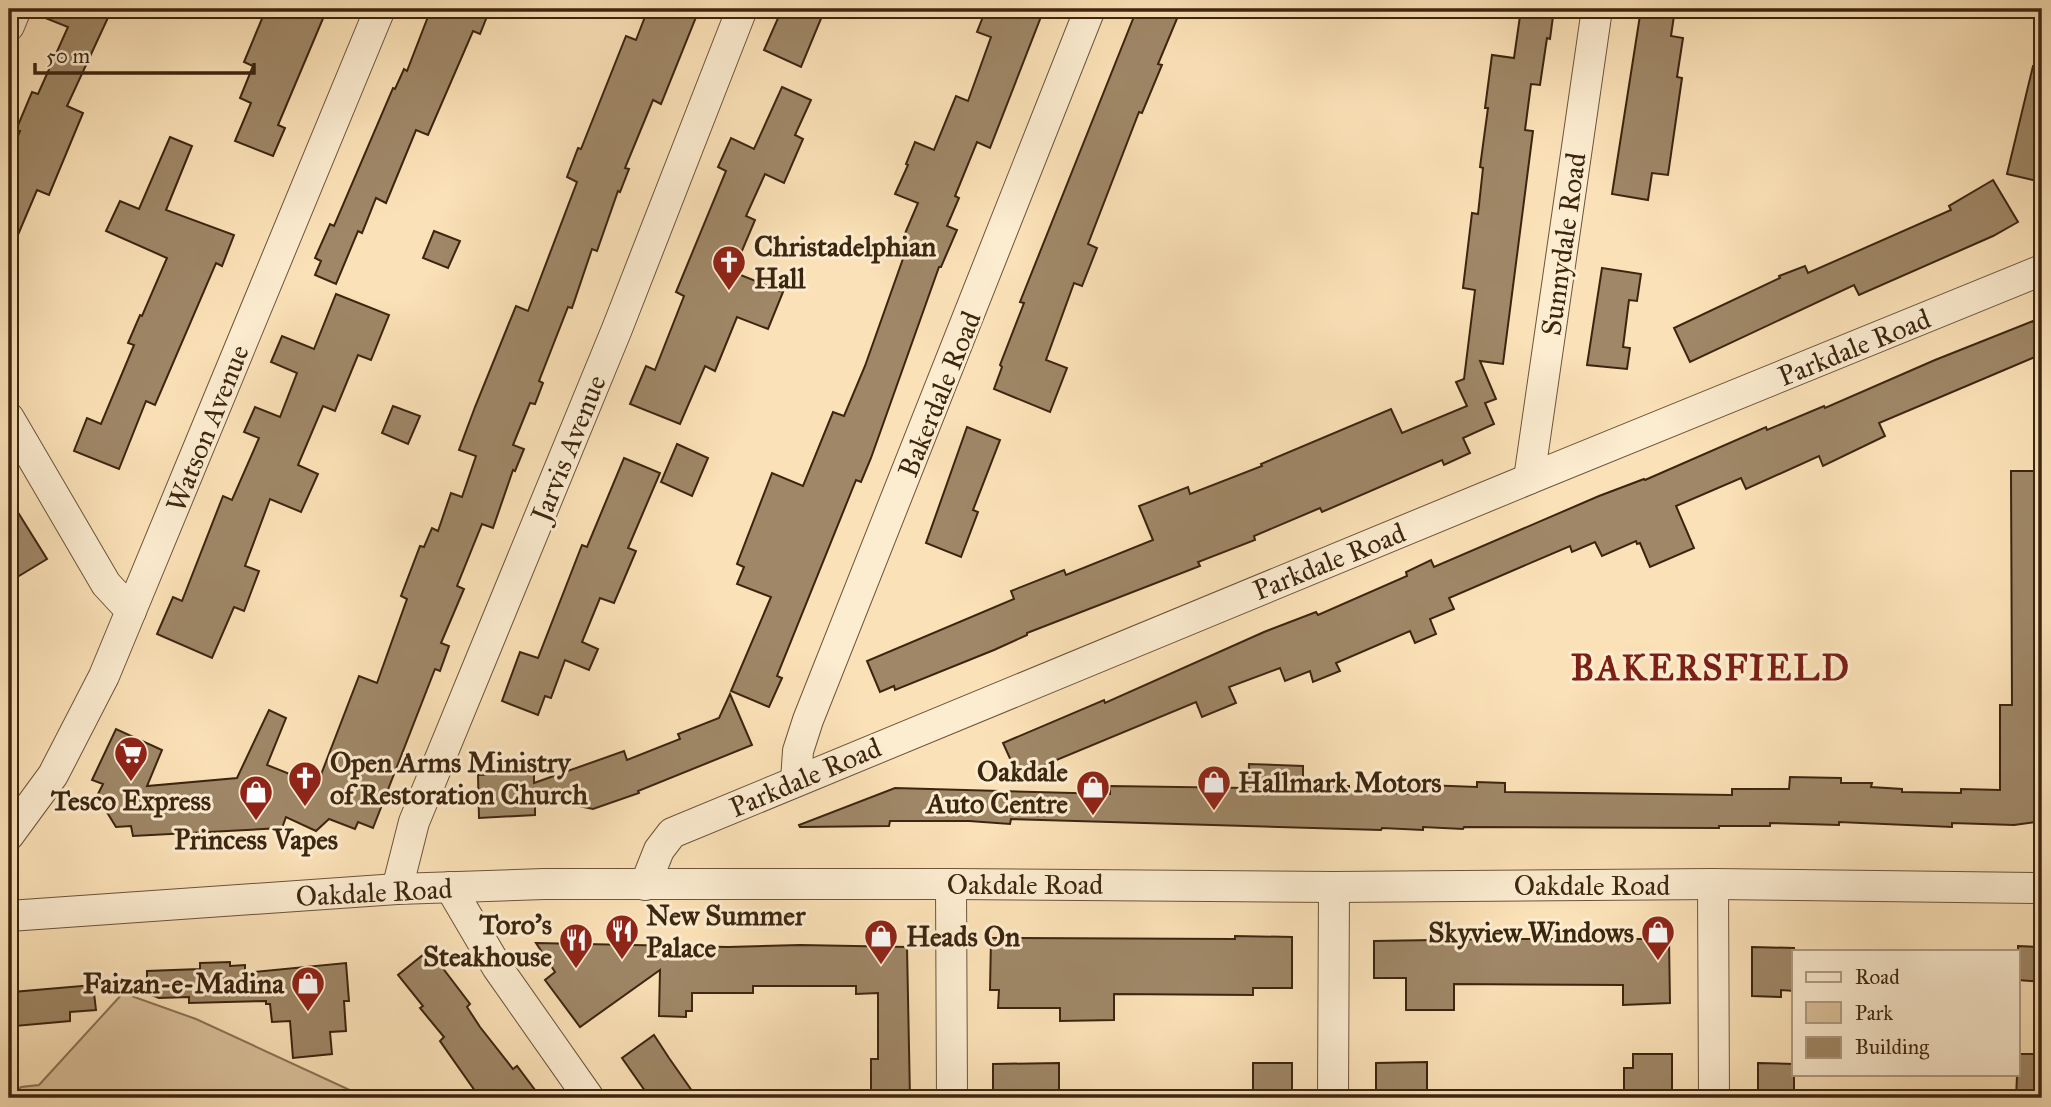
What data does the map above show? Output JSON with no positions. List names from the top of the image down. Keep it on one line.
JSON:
{"streets":{"street":["Sunnydale Road","Parkdale Road","Bakerdale Road","Watson Avenue","Jarvis Avenue","Oakdale Road"]},"crossings":[["Sunnydale Road","Parkdale Road"],["Parkdale Road","Bakerdale Road"],["Parkdale Road","Oakdale Road"],["Jarvis Avenue","Oakdale Road"]],"districts":["BAKERSFIELD"],"places":{"church":["Christadelphian Hall","Open Arms Ministry of Restoration Church"],"supermarket":["Tesco Express"],"shop":["Hallmark Motors","Oakdale Auto Centre","Princess Vapes","Skyview Windows","Heads On","Faizan-e-Madina"],"restaurant":["New Summer Palace","Toro's Steakhouse"]},"legend":["Road","Park","Building"],"scale_bar":"50 m"}
